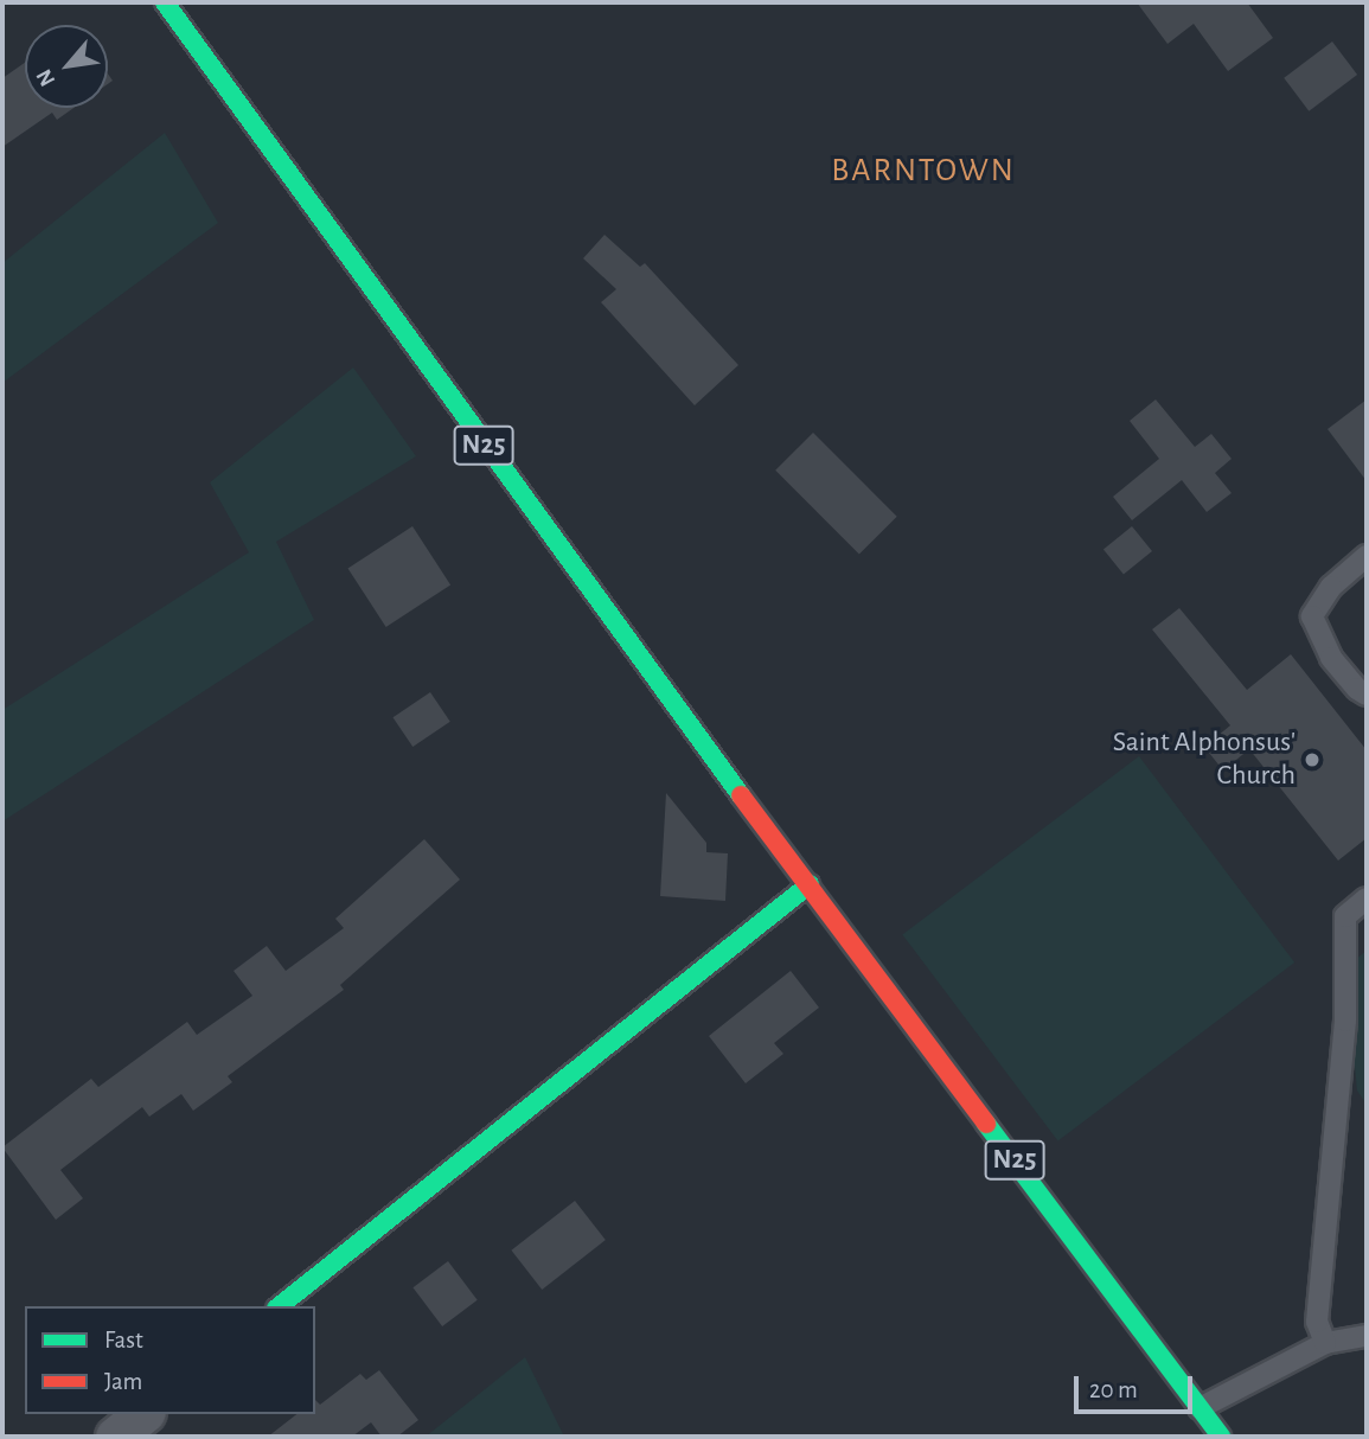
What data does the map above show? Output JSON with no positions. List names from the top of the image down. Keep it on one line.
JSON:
{"streets":{"main road":["N25"]},"districts":["BARNTOWN"],"places":["Saint Alphonsus' Church"],"legend":["Fast","Jam"],"scale_bar":"20 m","north":"bottom left"}
